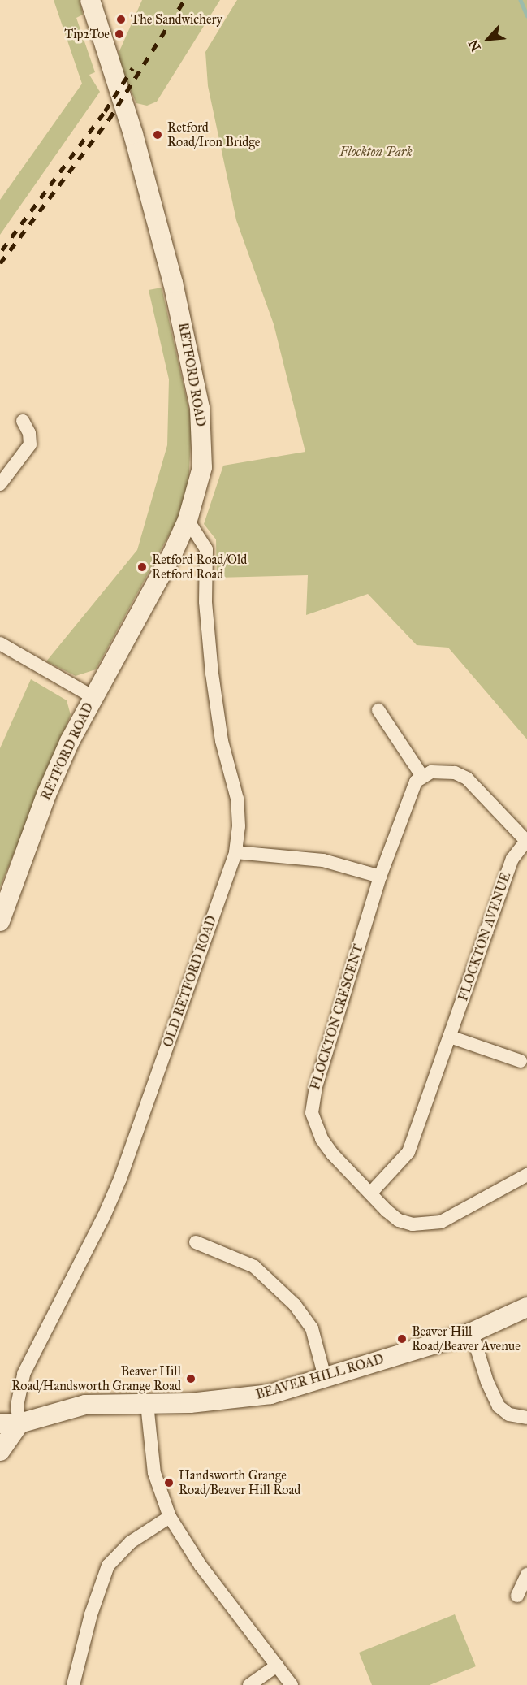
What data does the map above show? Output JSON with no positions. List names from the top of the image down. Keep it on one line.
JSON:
{"streets":{"main road":["RETFORD ROAD","BEAVER HILL ROAD"],"street":["FLOCKTON AVENUE","OLD RETFORD ROAD","FLOCKTON CRESCENT"]},"crossings":[["RETFORD ROAD","OLD RETFORD ROAD"],["FLOCKTON AVENUE","FLOCKTON CRESCENT"],["OLD RETFORD ROAD","BEAVER HILL ROAD"]],"parks":["Flockton Park"],"places":["The Sandwichery","Tip2Toe","Retford Road/Iron Bridge","Retford Road/Old Retford Road","Beaver Hill Road/Beaver Avenue","Beaver Hill Road/Handsworth Grange Road","Handsworth Grange Road/Beaver Hill Road"],"north":"bottom left"}
